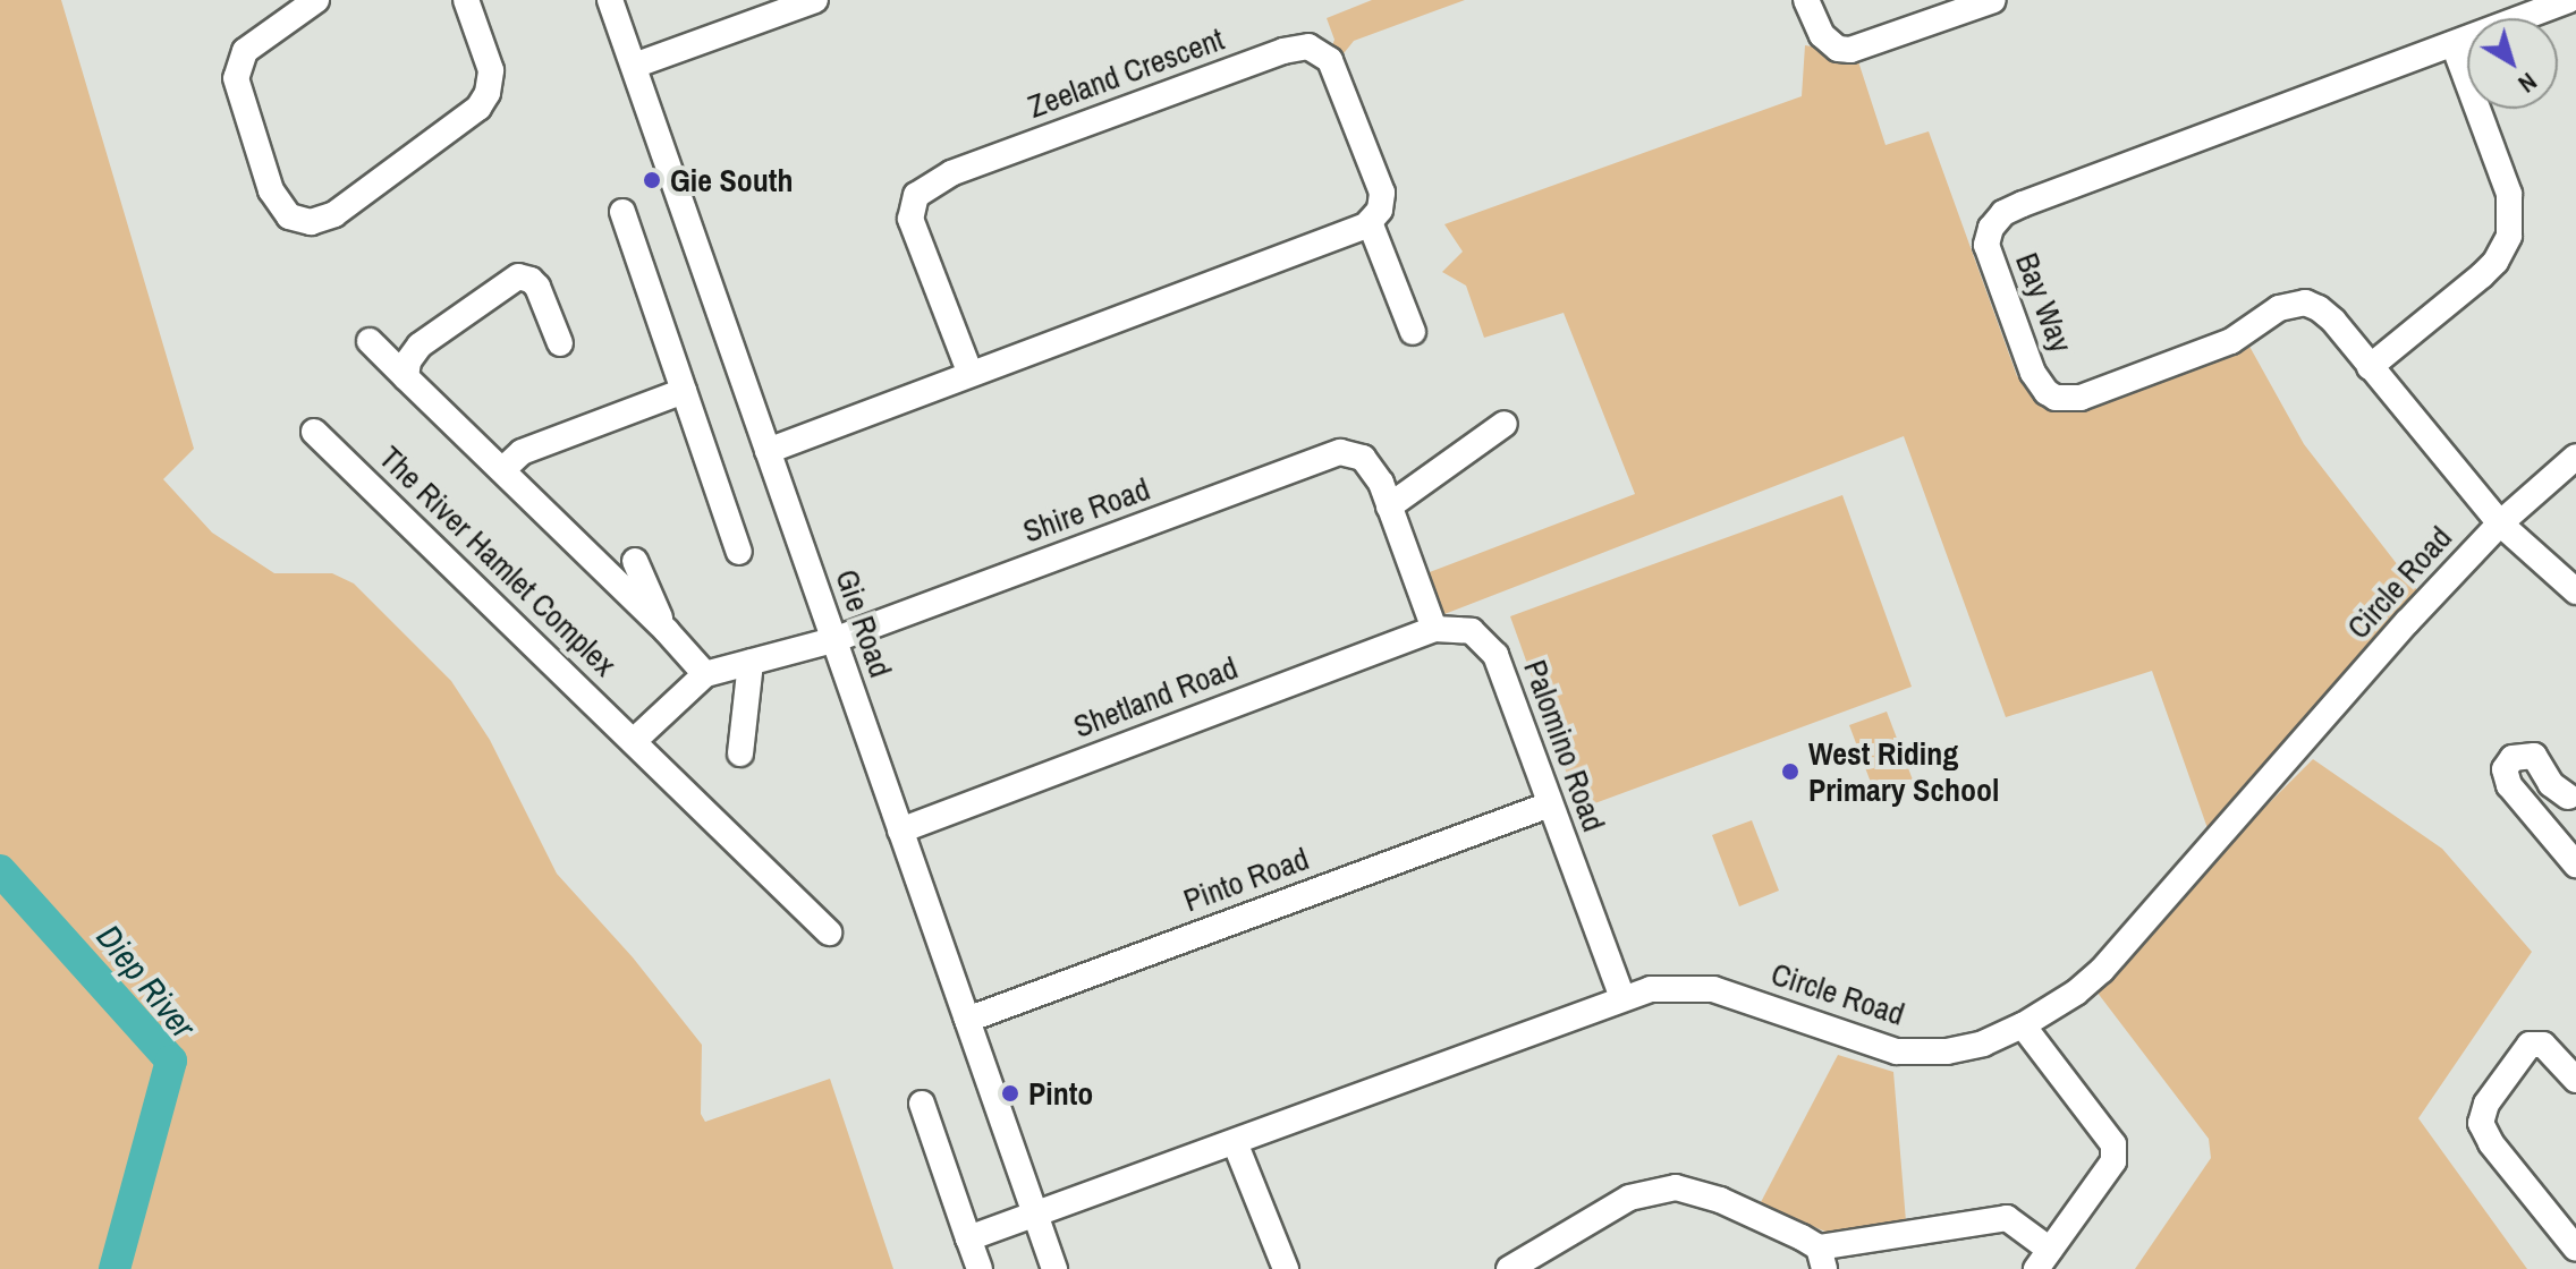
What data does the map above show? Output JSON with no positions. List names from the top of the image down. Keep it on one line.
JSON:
{"streets":{"street":["Zeeland Crescent","Bay Way","Shire Road","The River Hamlet Complex","Circle Road","Gie Road","Shetland Road","Palomino Road","Pinto Road"]},"crossings":[["Bay Way","Circle Road"],["Shire Road","Gie Road"],["Circle Road","Gie Road"],["Circle Road","Palomino Road"],["Gie Road","Shetland Road"],["Gie Road","Pinto Road"],["Shetland Road","Palomino Road"],["Palomino Road","Pinto Road"]],"water":["Diep River"],"places":["Gie South","West Riding Primary School","Pinto"],"north":"bottom right"}
